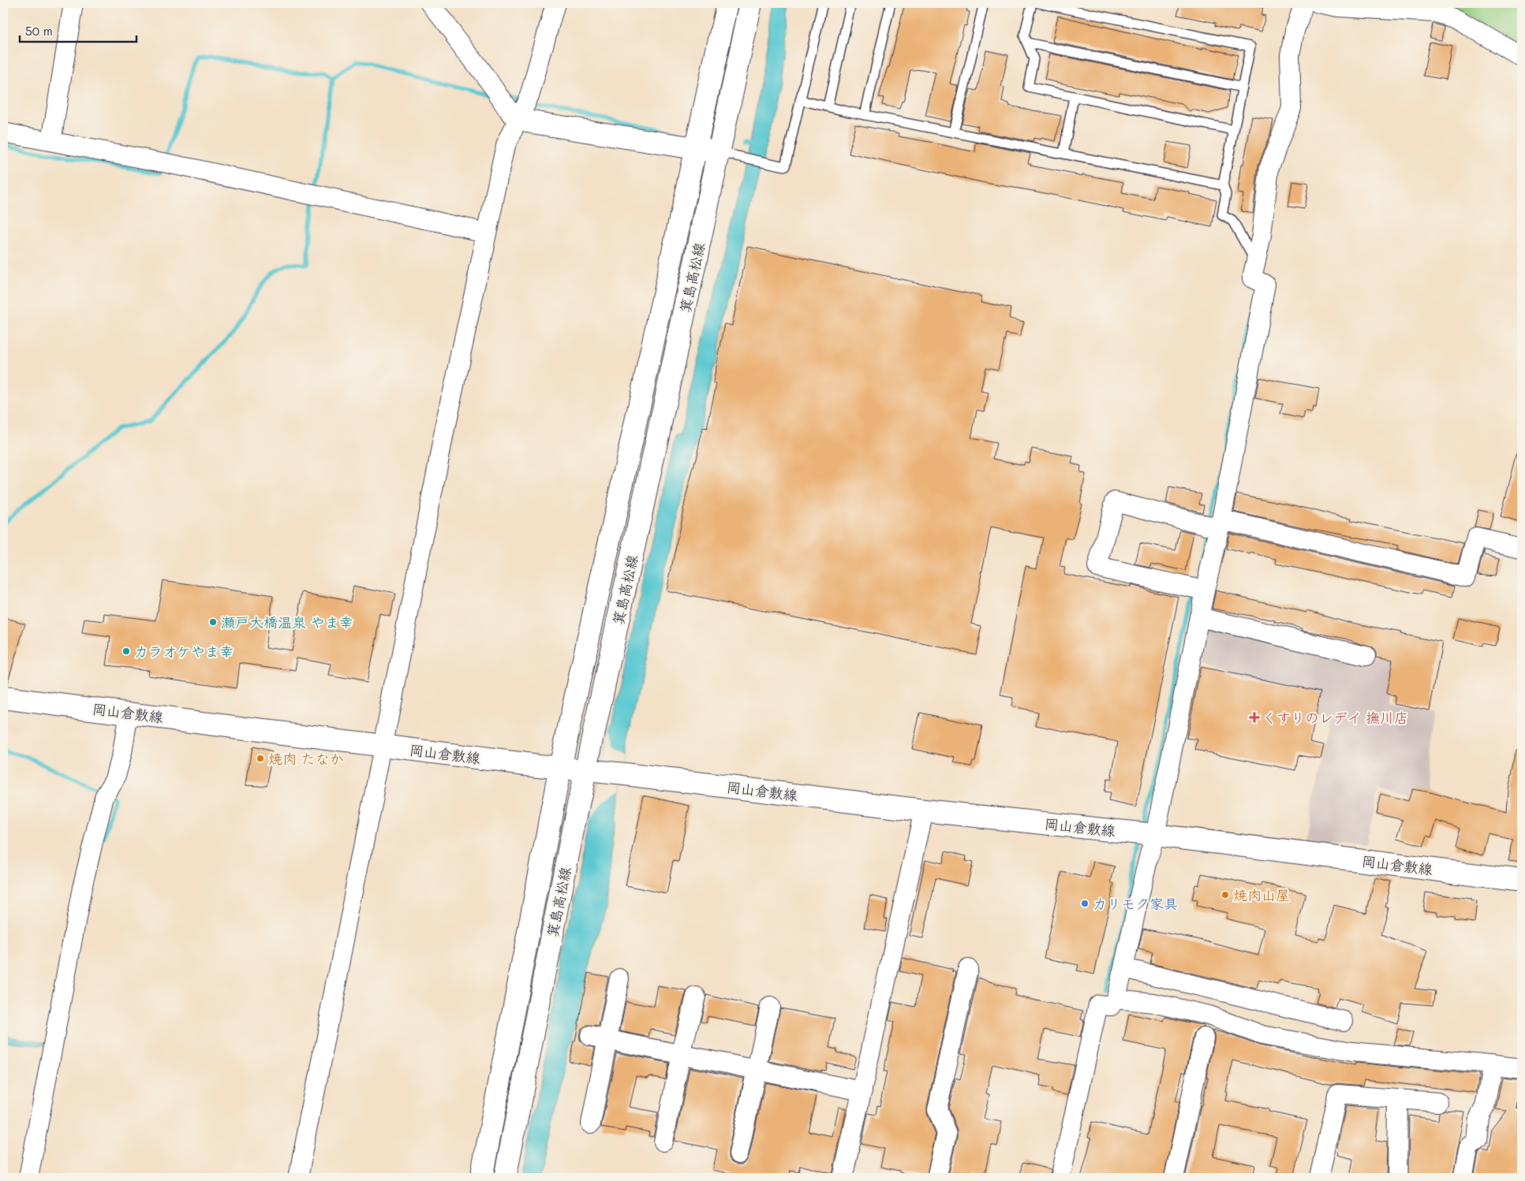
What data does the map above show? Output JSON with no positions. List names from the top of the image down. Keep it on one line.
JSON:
{"streets":{"main road":["箕島高松線","岡山倉敷線"]},"crossings":[["箕島高松線","岡山倉敷線"]],"places":{"other":["瀬戸大橋温泉 やま幸","カラオケやま幸","焼肉 たなか","焼肉山屋","カリモク家具"],"health":["くすりのレデイ 撫川店"]},"scale_bar":"50 m"}
